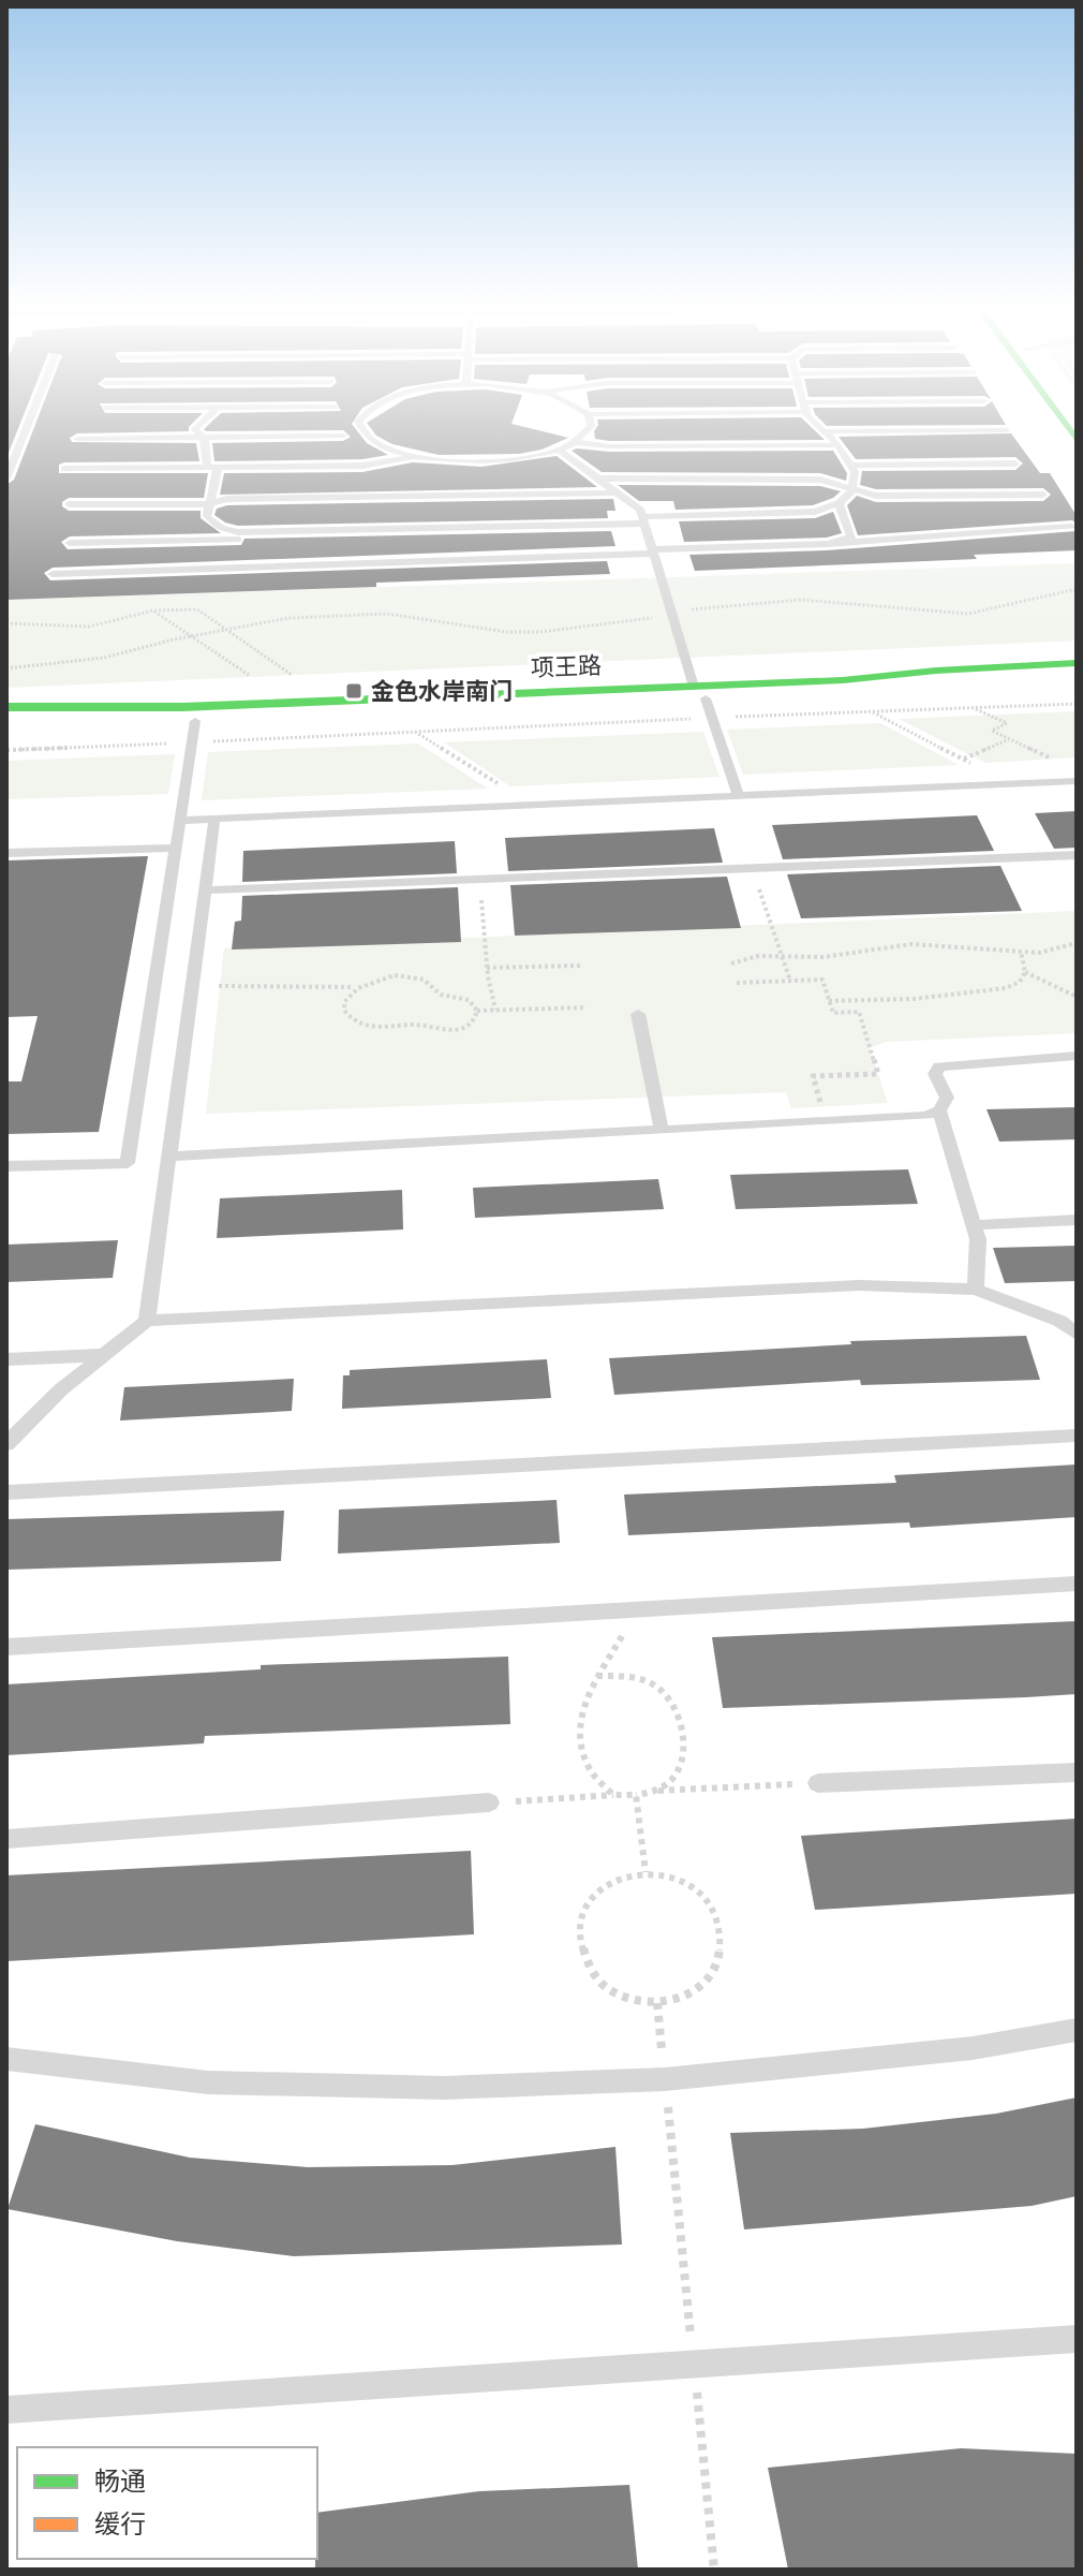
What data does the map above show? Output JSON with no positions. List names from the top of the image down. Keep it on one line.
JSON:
{"streets":{"street":["项王路"]},"places":{"transit":["金色水岸南门"]},"legend":["畅通","缓行"]}
